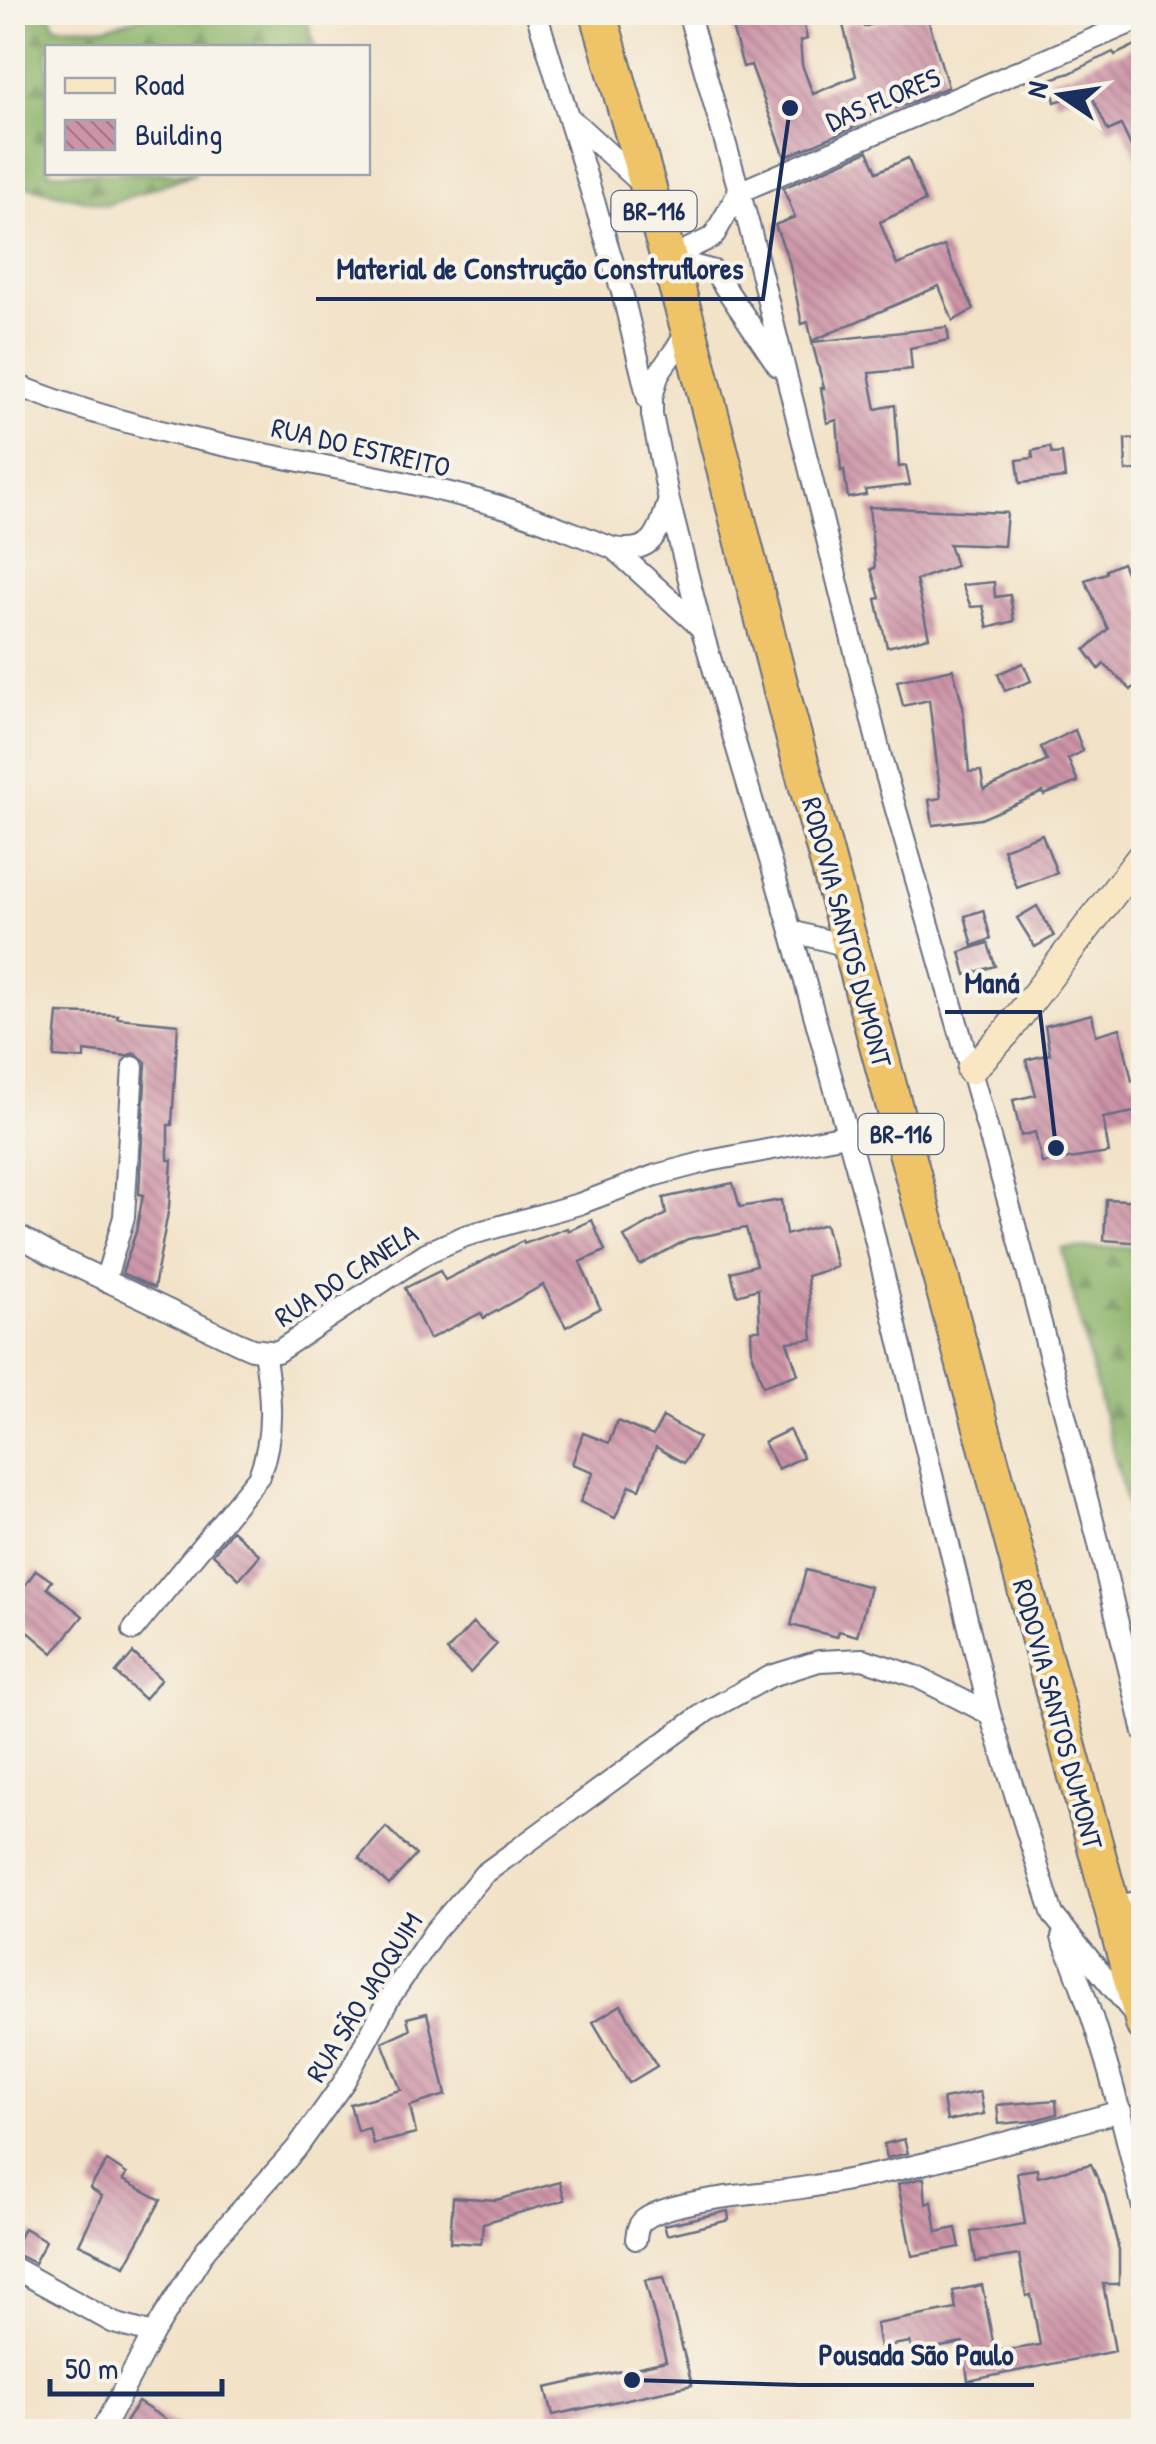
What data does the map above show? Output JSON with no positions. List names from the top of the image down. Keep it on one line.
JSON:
{"streets":{"highway":["BR-116","RODOVIA SANTOS DUMONT"],"street":["DAS FLORES","RUA DO ESTREITO","RUA DO CANELA","RUA SÃO JAOQUIM"]},"crossings":[["RODOVIA SANTOS DUMONT","RUA DO CANELA"]],"places":["Material de Construção Construflores","Maná","Pousada São Paulo"],"legend":["Road","Building"],"scale_bar":"50 m","north":"left"}
